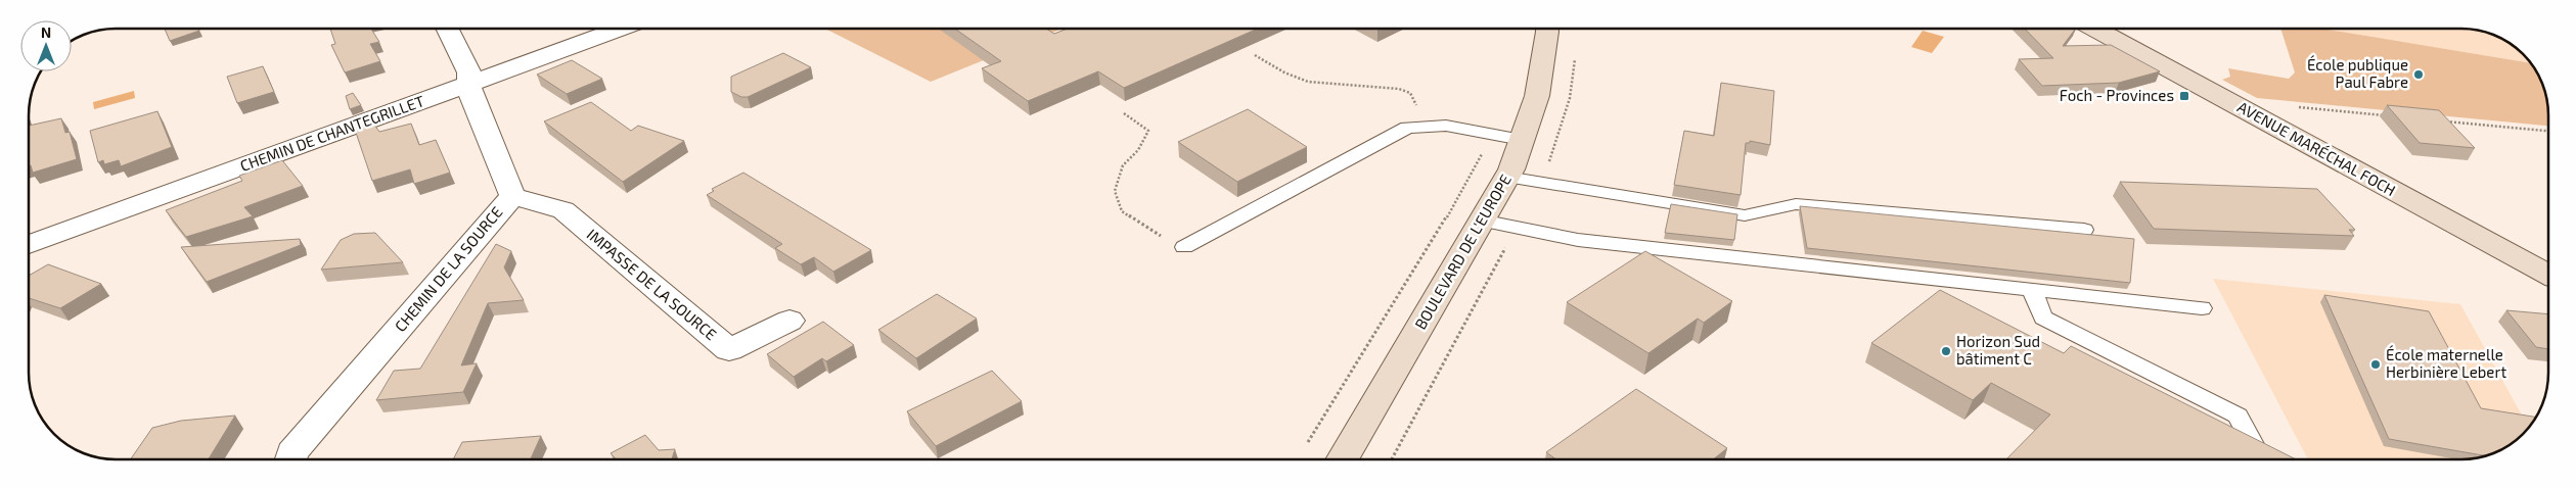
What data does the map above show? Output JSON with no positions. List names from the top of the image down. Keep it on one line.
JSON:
{"streets":{"street":["CHEMIN DE CHANTEGRILLET","AVENUE MARÉCHAL FOCH","BOULEVARD DE L'EUROPE","CHEMIN DE LA SOURCE","IMPASSE DE LA SOURCE"]},"crossings":[["CHEMIN DE CHANTEGRILLET","CHEMIN DE LA SOURCE"],["CHEMIN DE LA SOURCE","IMPASSE DE LA SOURCE"]],"places":{"other":["École publique Paul Fabre","Horizon Sud bâtiment C","École maternelle Herbinière Lebert"],"transit":["Foch - Provinces"]},"north":"top"}
